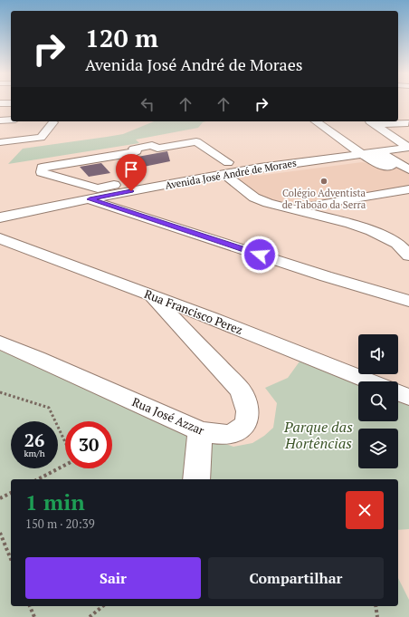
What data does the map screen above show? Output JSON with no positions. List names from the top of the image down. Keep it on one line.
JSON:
{"streets":{"street":["Avenida José André de Moraes","Rua Francisco Perez","Rua José Azzar"]},"crossings":[["Rua Francisco Perez","Rua José Azzar"]],"parks":["Parque das Hortências"],"places":["Colégio Adventista de Taboão da Serra"],"page":{"turn":["120 m","Avenida José André de Moraes"],"speed":"26 km/h","limit":"30","heading":["1 min","150 m · 20:39"],"buttons":["Sair","Compartilhar"]}}
